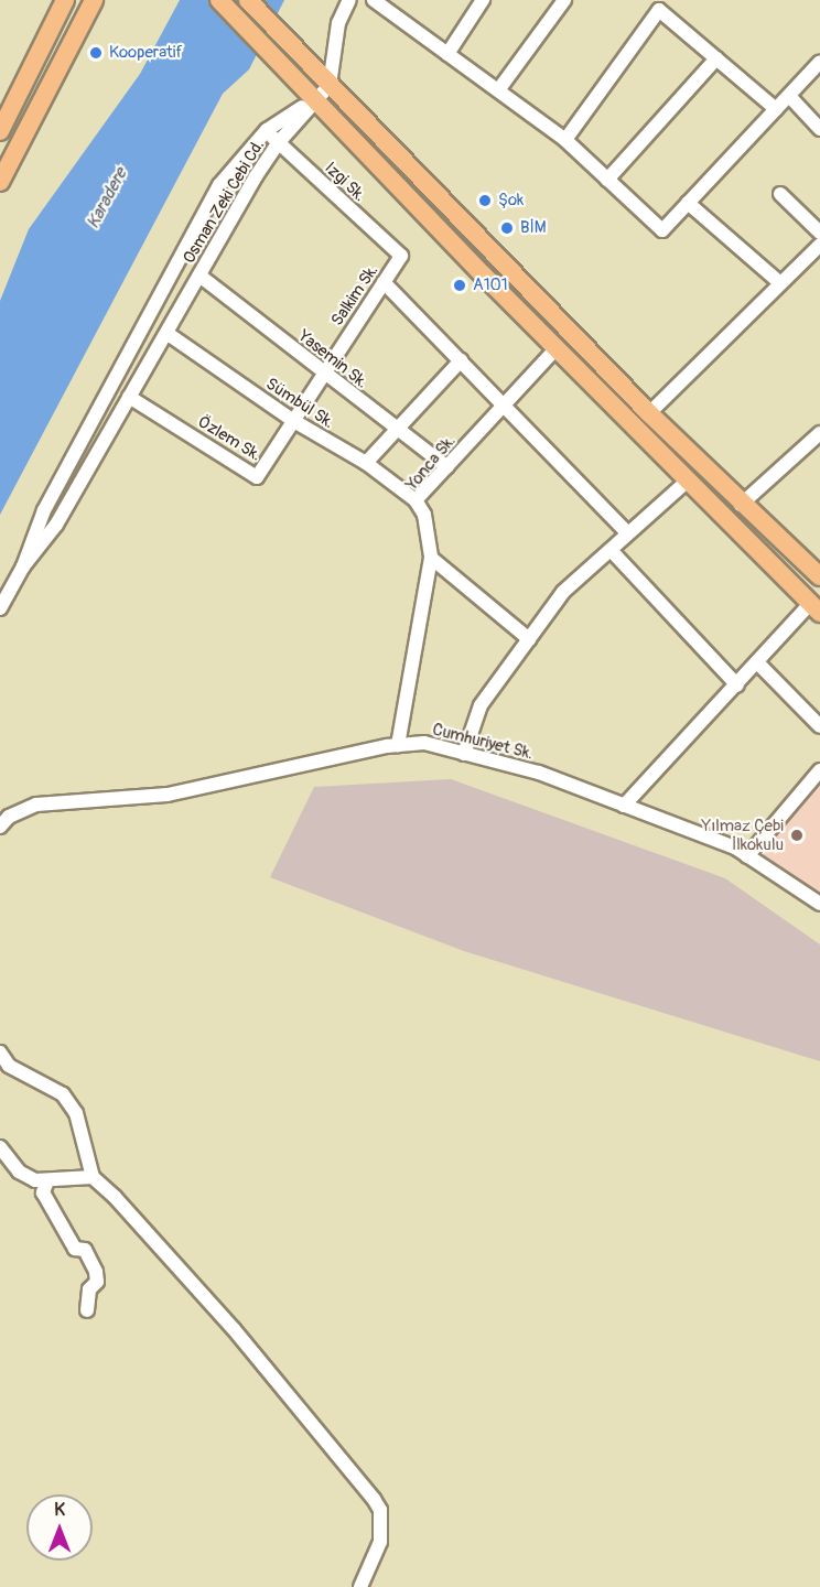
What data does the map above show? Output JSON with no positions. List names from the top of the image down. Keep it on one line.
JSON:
{"streets":{"street":["Izgi Sk.","Osman Zeki Cebi Cd.","Salkim Sk.","Yasemin Sk.","Sümbül Sk.","Özlem Sk.","Yonca Sk.","Cumhuriyet Sk."]},"crossings":[["Izgi Sk.","Osman Zeki Cebi Cd."],["Izgi Sk.","Salkim Sk."],["Osman Zeki Cebi Cd.","Yasemin Sk."],["Osman Zeki Cebi Cd.","Sümbül Sk."],["Osman Zeki Cebi Cd.","Özlem Sk."],["Salkim Sk.","Yasemin Sk."],["Salkim Sk.","Sümbül Sk."],["Salkim Sk.","Özlem Sk."],["Yasemin Sk.","Yonca Sk."],["Sümbül Sk.","Özlem Sk."],["Sümbül Sk.","Yonca Sk."],["Yonca Sk.","Cumhuriyet Sk."]],"water":["Karadere"],"places":["Kooperatif","Şok","BİM","A101","Yılmaz Çebi İlkokulu"],"north":"top"}
